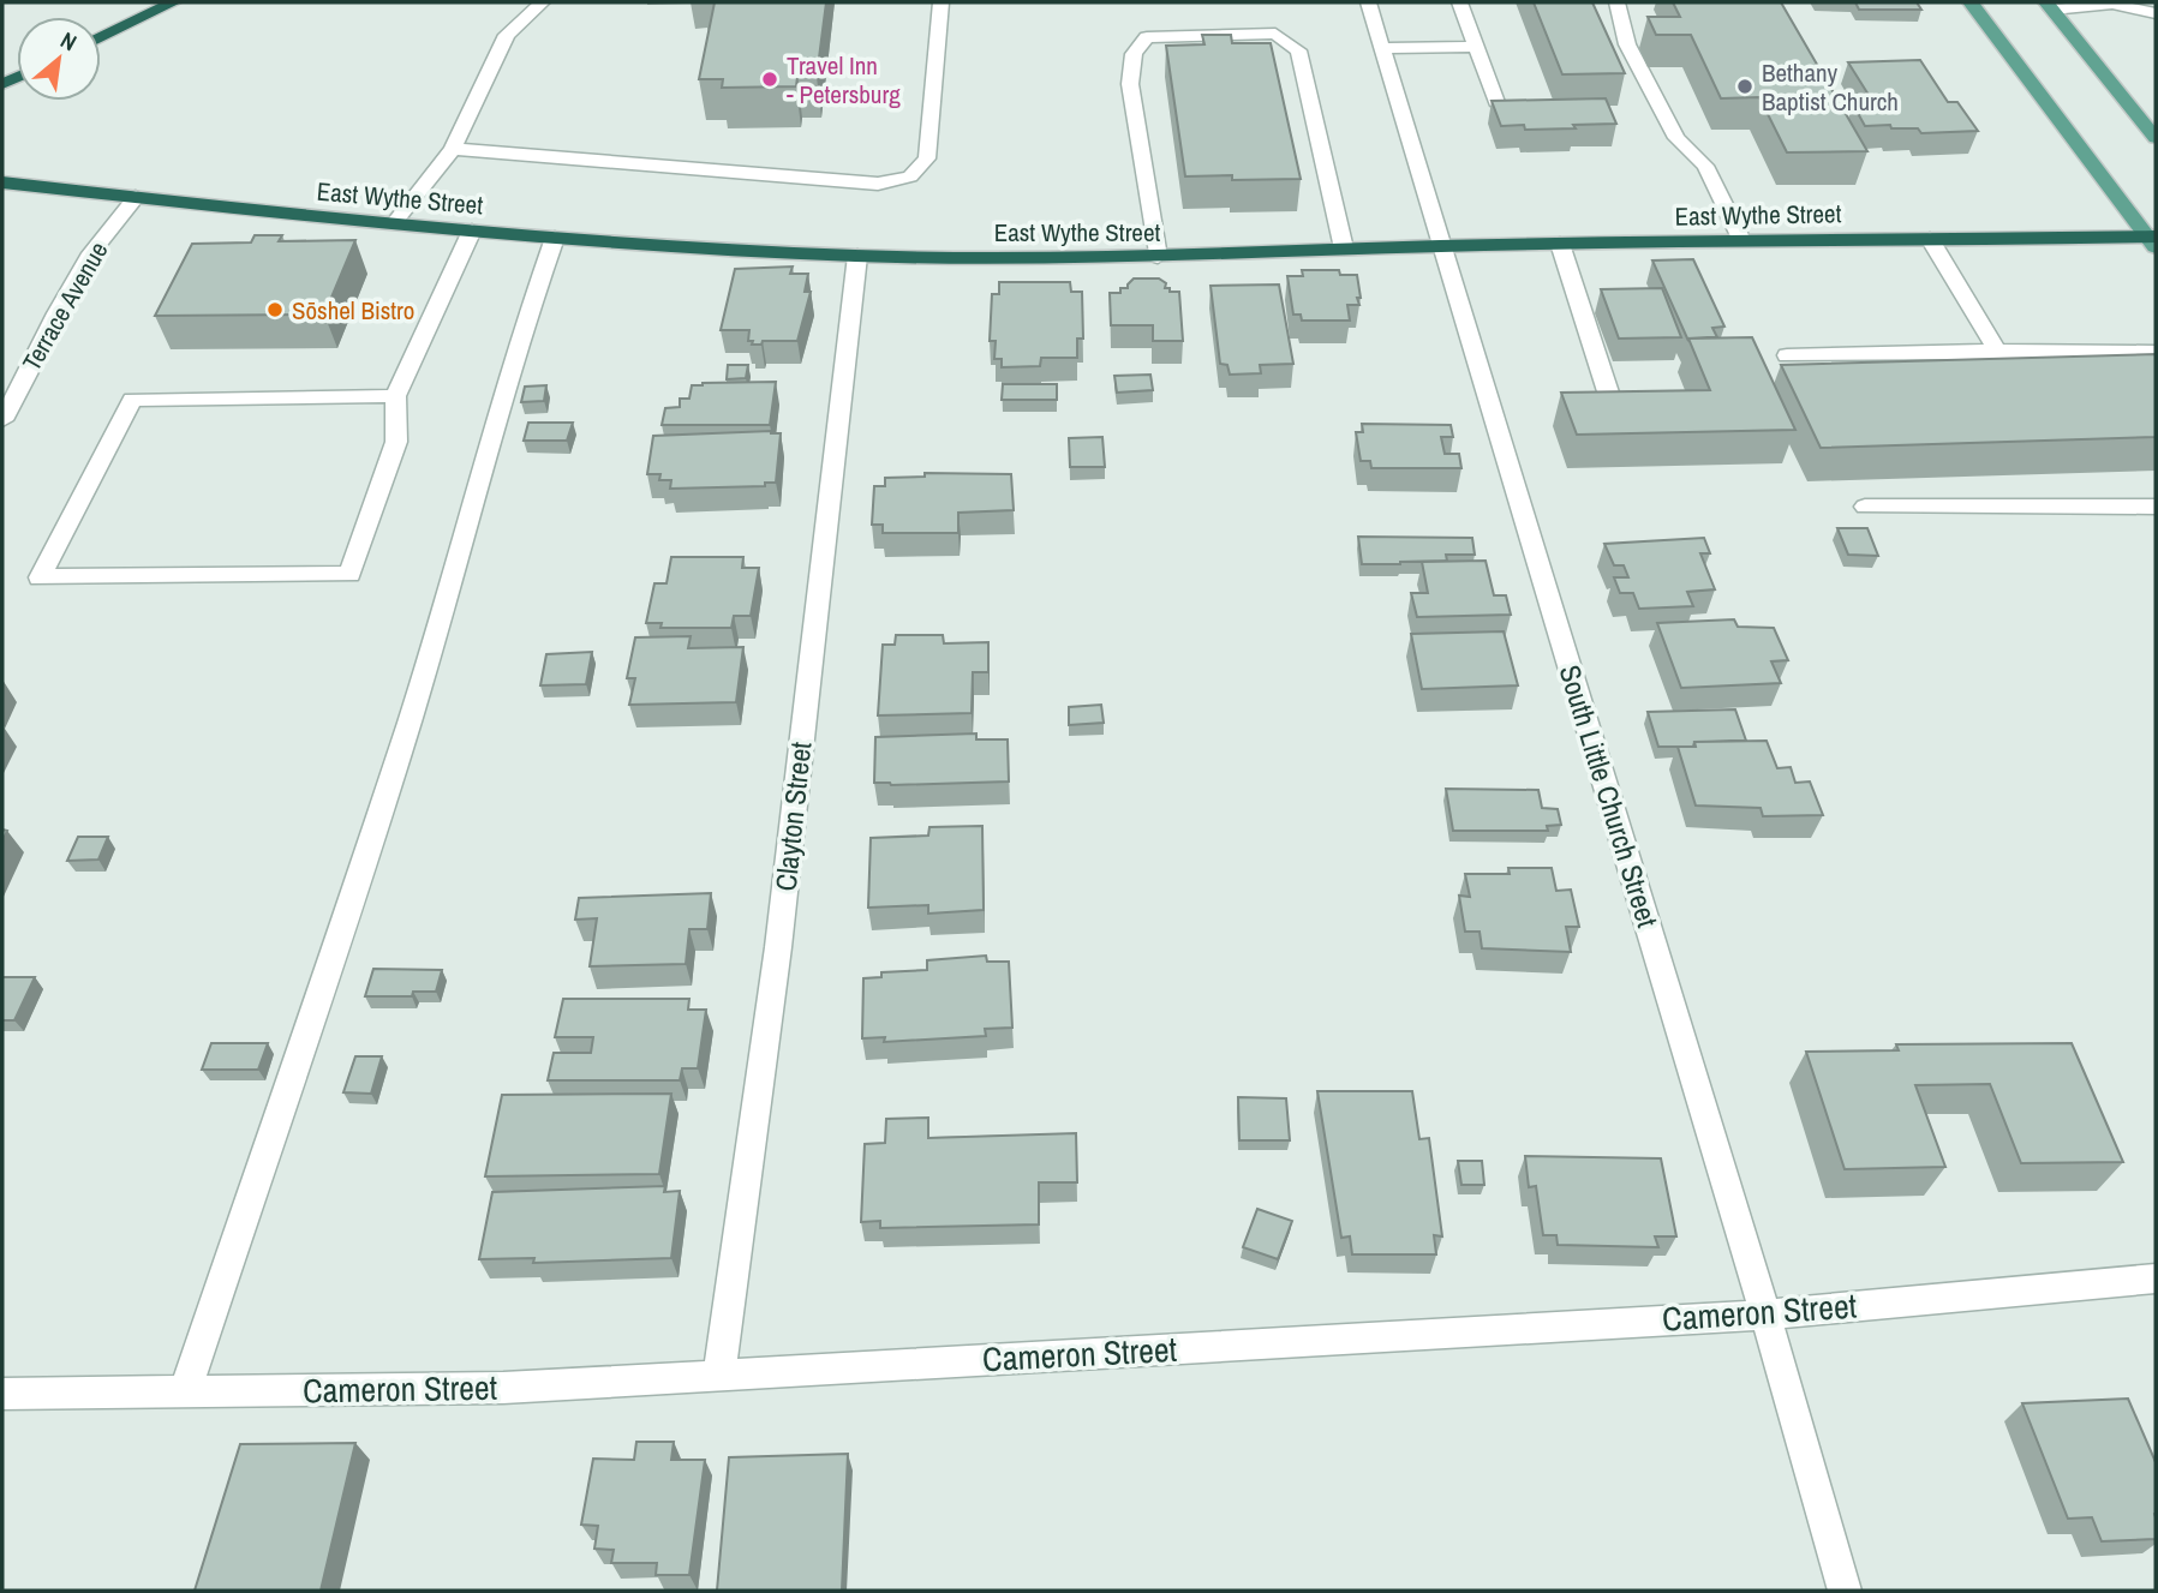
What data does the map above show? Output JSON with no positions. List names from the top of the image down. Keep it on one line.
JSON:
{"streets":{"highway":["East Wythe Street"],"street":["Terrace Avenue","South Little Church Street","Clayton Street","Cameron Street"]},"crossings":[["East Wythe Street","Terrace Avenue"],["East Wythe Street","South Little Church Street"],["East Wythe Street","Clayton Street"],["South Little Church Street","Cameron Street"],["Clayton Street","Cameron Street"]],"places":["Travel Inn - Petersburg","Bethany Baptist Church","Sōshel Bistro"],"north":"top right"}
